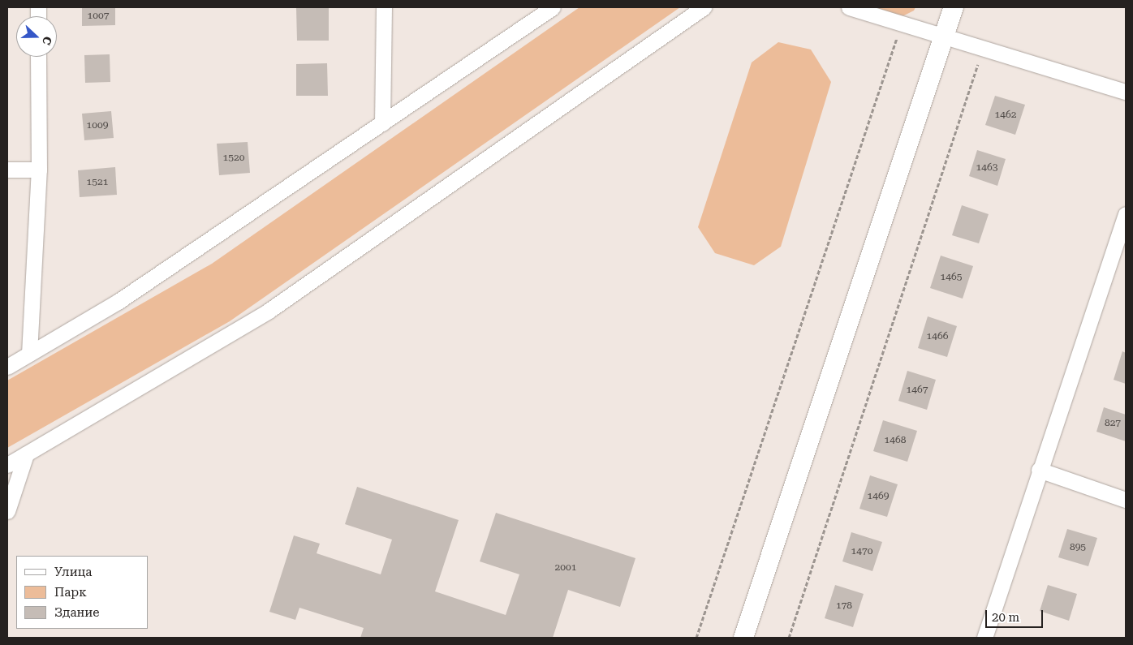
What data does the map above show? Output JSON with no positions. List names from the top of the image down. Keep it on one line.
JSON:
{"house_numbers":["1007","1462","1009","1520","1463","1521","1465","1466","1467","827","1468","1469","895","1470","2001","178"],"legend":["Улица","Парк","Здание"],"scale_bar":"20 m","north":"right"}
